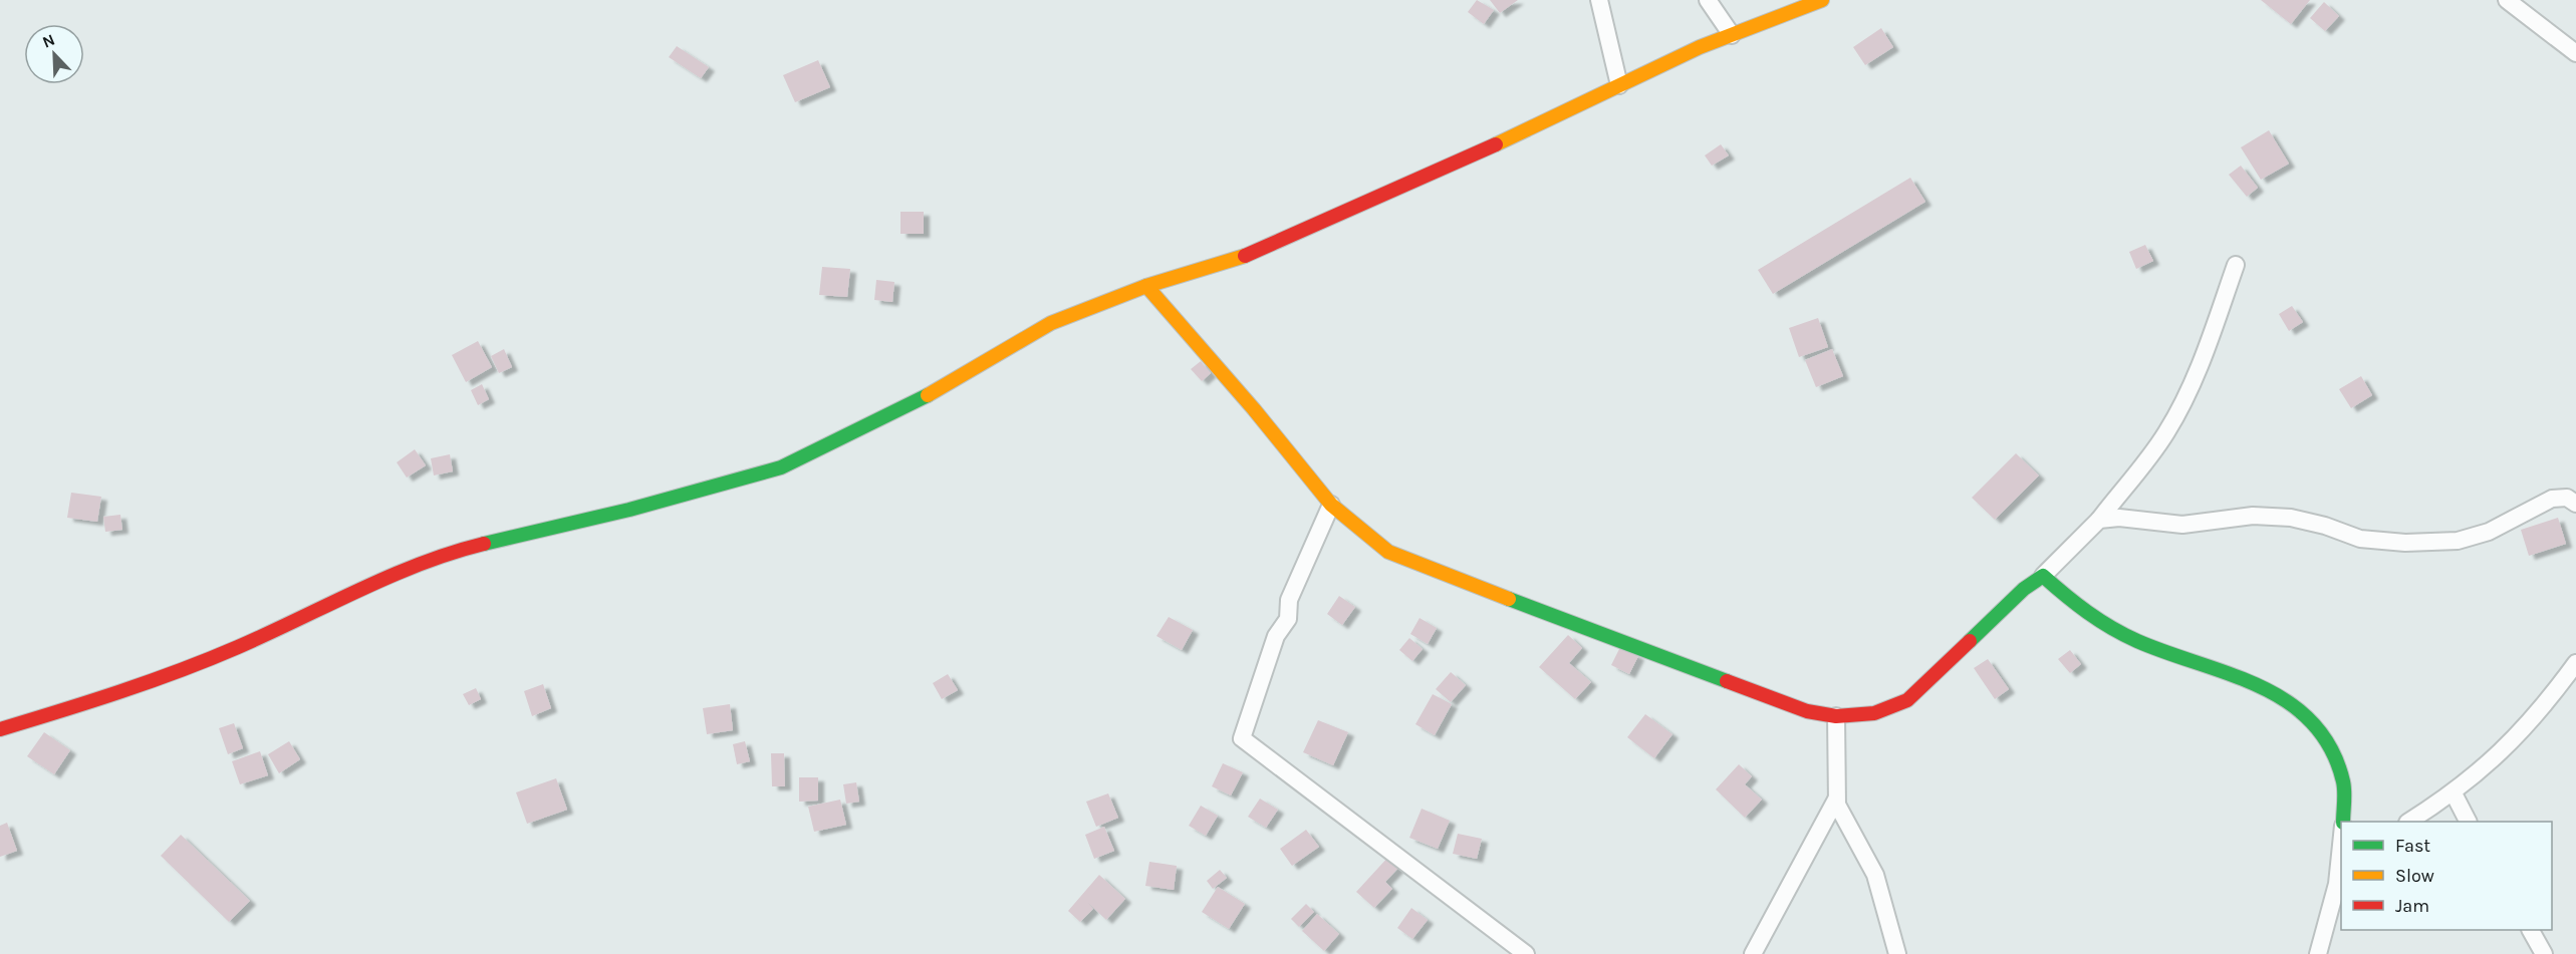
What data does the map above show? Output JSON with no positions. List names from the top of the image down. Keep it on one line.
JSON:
{"legend":["Fast","Slow","Jam"],"north":"top left"}
